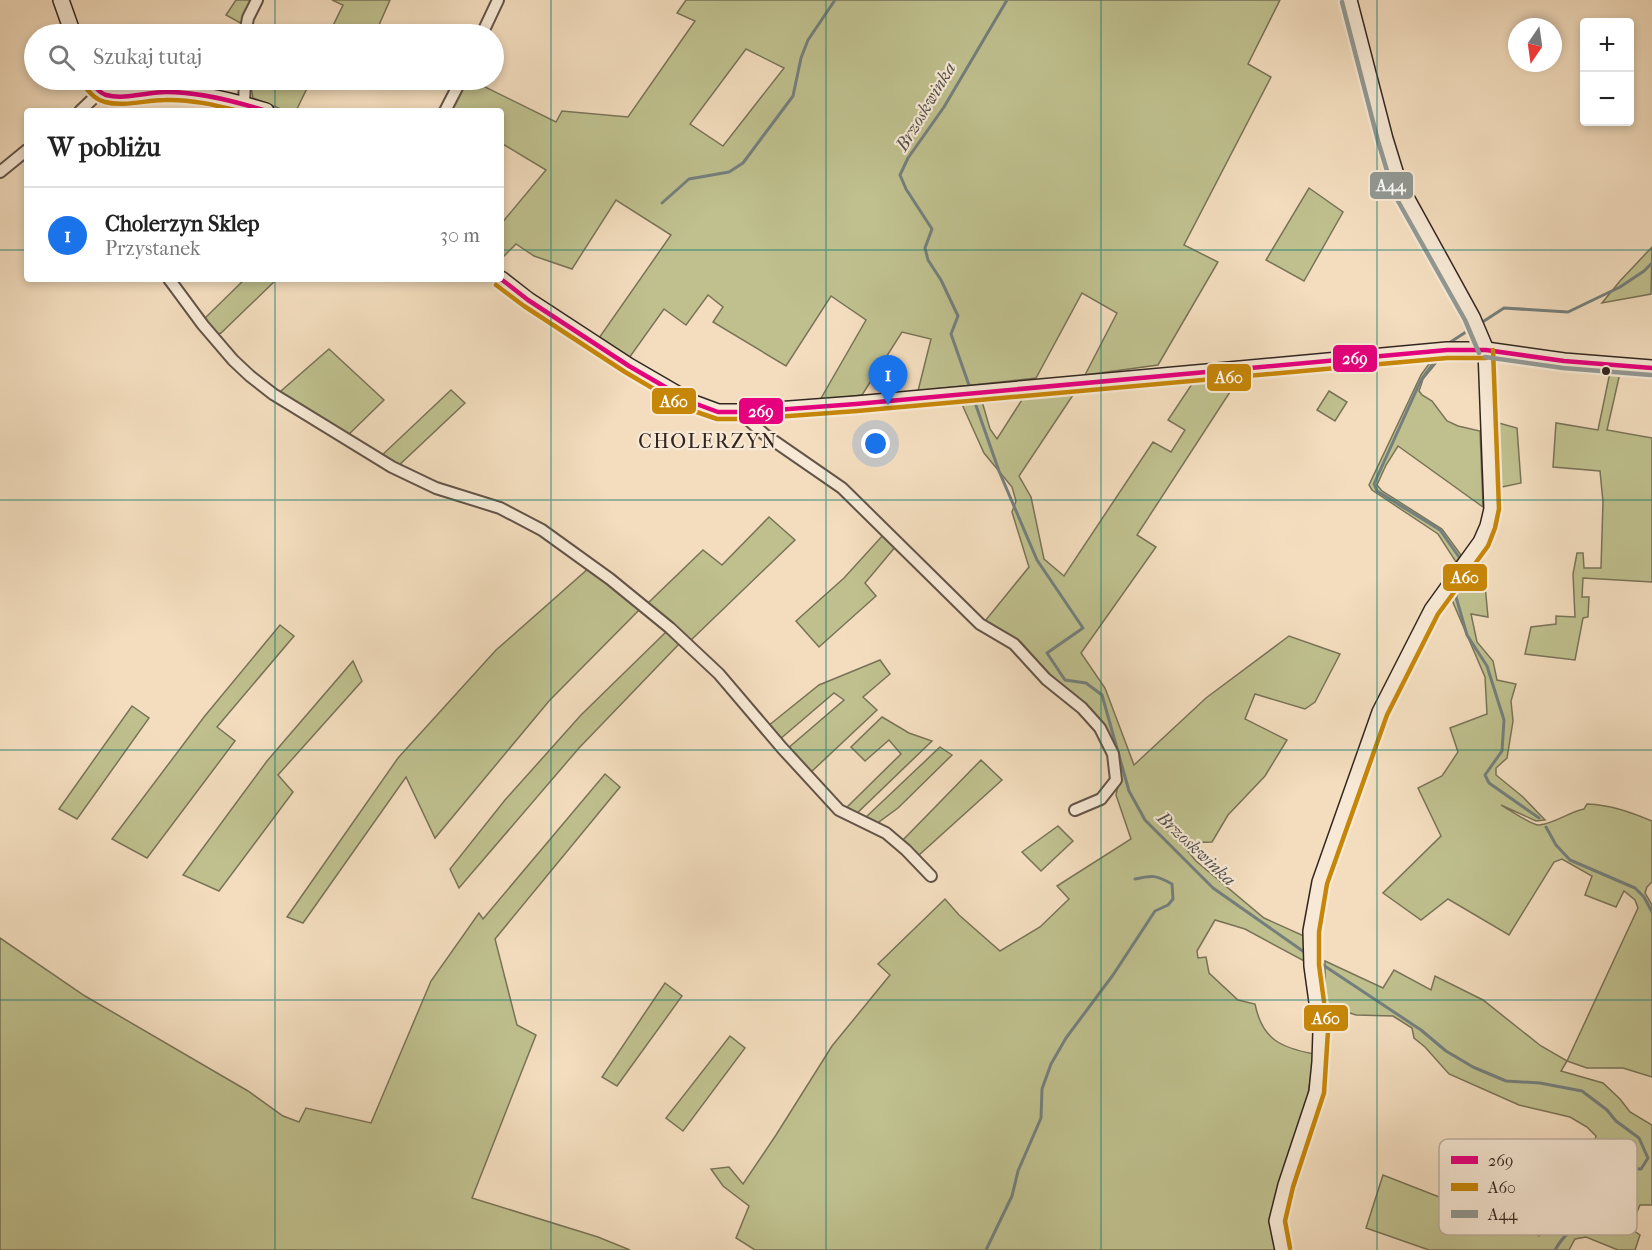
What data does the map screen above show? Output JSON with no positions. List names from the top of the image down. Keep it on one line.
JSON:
{"districts":["CHOLERZYN"],"water":["Brzoskwinka"],"lines":["transit line A44","transit line 269","transit line A60"],"legend":["269","A60","A44"],"north":"bottom","page":{"map_buttons":["+","−"],"search":"Szukaj tutaj","heading":"W pobliżu","list":[{"mark":"1","name":"Cholerzyn Sklep","note":"Przystanek","value":"30 m"}],"pins":"1"}}
